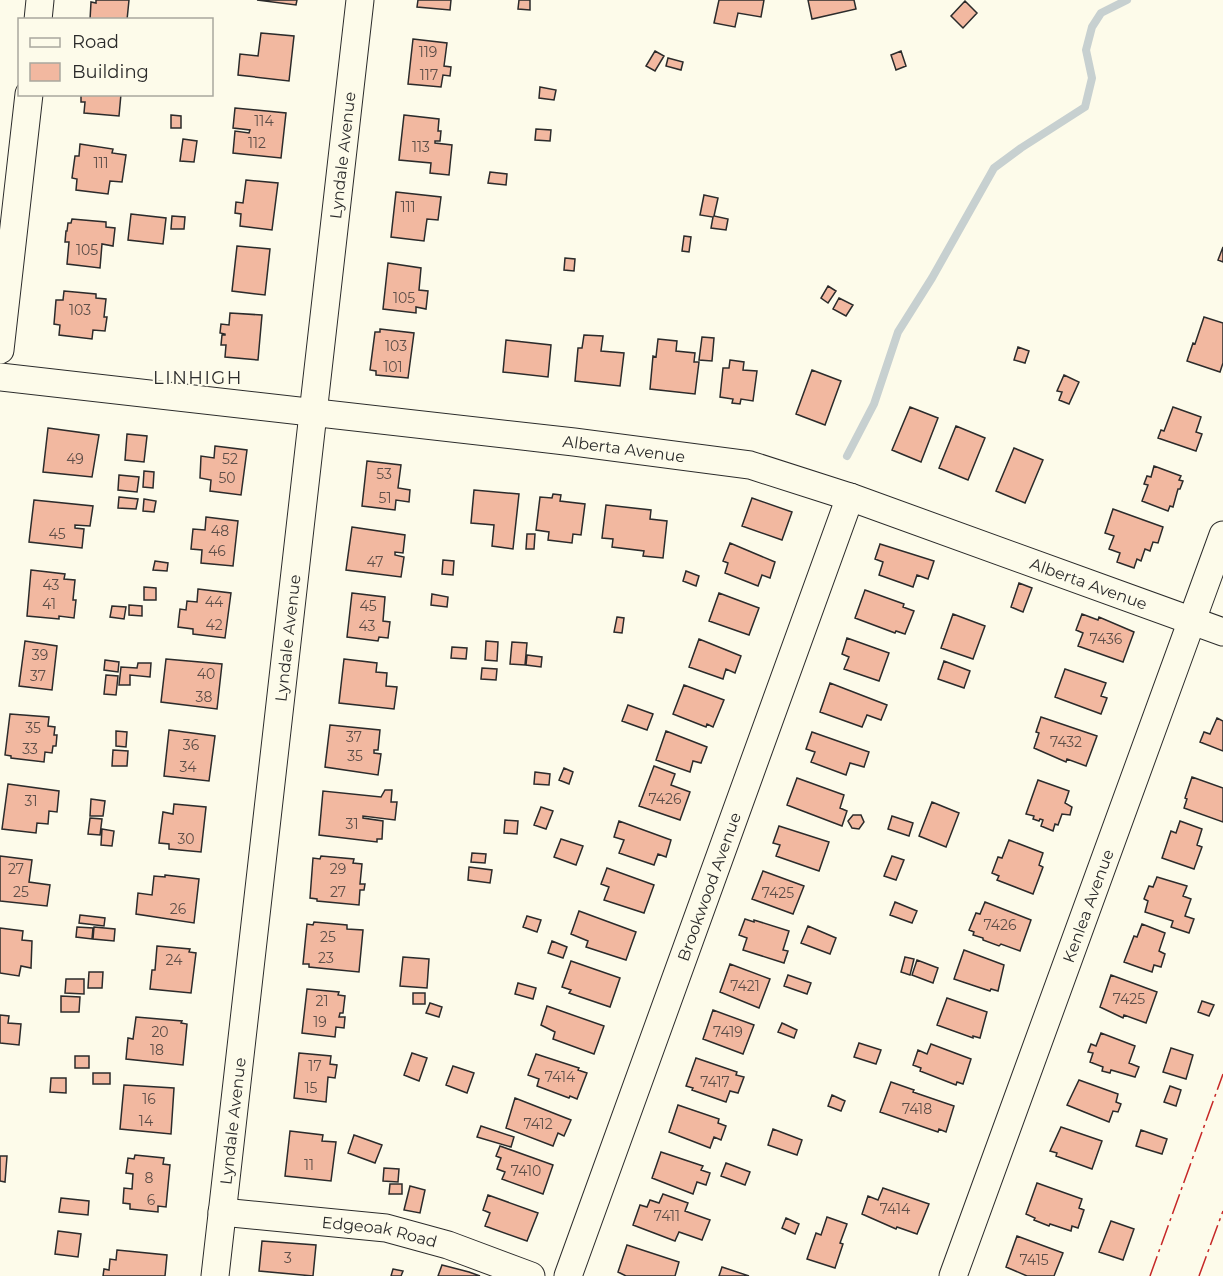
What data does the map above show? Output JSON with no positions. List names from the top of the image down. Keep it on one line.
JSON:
{"streets":{"street":["Lyndale Avenue","Alberta Avenue","Brookwood Avenue","Kenlea Avenue","Edgeoak Road"]},"crossings":[["Lyndale Avenue","Alberta Avenue"],["Lyndale Avenue","Edgeoak Road"],["Alberta Avenue","Brookwood Avenue"],["Alberta Avenue","Kenlea Avenue"]],"districts":["LINHIGH"],"house_numbers":["119","117","114","112","113","111","111","105","105","103","103","101","49","52","53","50","51","48","45","46","47","43","44","41","45","42","43","7436","39","40","37","38","35","37","7432","36","33","35","34","7426","31","31","30","27","29","25","27","7425","26","7426","25","23","24","7421","7425","21","19","20","7419","18","17","7414","7417","15","16","7418","14","7412","11","7410","8","6","7414","7411","3","7415"],"legend":["Road","Building"]}
